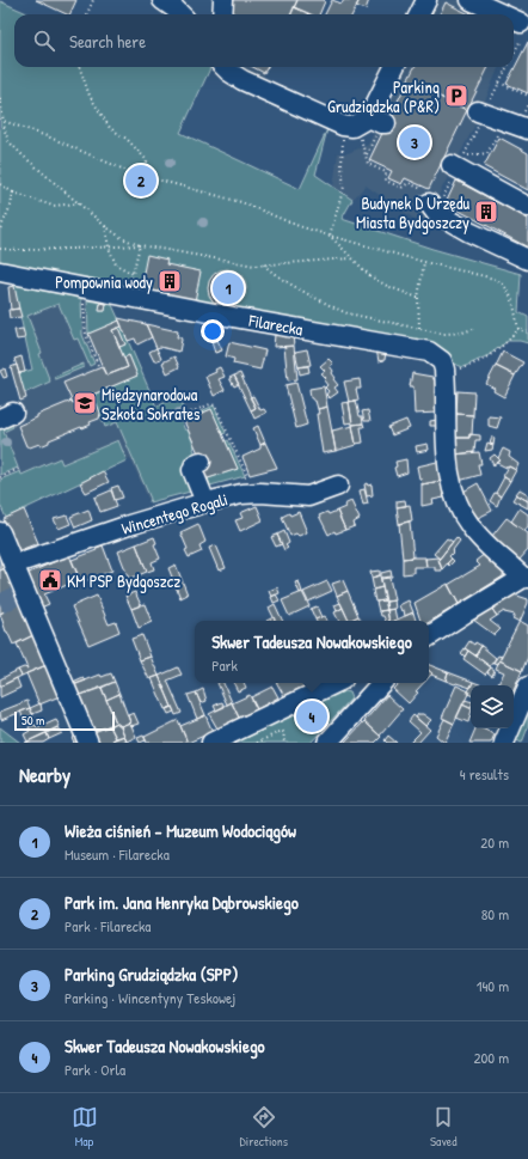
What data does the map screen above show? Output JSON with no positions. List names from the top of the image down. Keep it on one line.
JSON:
{"streets":{"street":["Filarecka","Wincentego Rogali"]},"places":{"parking":["Parking Grudziądzka (P&R)"],"building":["Budynek D Urzędu Miasta Bydgoszczy","Pompownia wody"],"school or university":["Międzynarodowa Szkoła Sokrates"],"public building":["KM PSP Bydgoszcz"]},"scale_bar":"50 m","page":{"search":"Search here","pins":["3","2","1","4"],"popup":["Skwer Tadeusza Nowakowskiego","Park"],"scale":"50 m","heading":["Nearby","4 results"],"list":[{"mark":"1","name":"Wieża ciśnień - Muzeum Wodociągów","note":"Museum · Filarecka","value":"20 m"},{"mark":"2","name":"Park im. Jana Henryka Dąbrowskiego","note":"Park · Filarecka","value":"80 m"},{"mark":"3","name":"Parking Grudziądzka (SPP)","note":"Parking · Wincentyny Teskowej","value":"140 m"},{"mark":"4","name":"Skwer Tadeusza Nowakowskiego","note":"Park · Orla","value":"200 m"}],"nav":["Map","Directions","Saved"]}}
